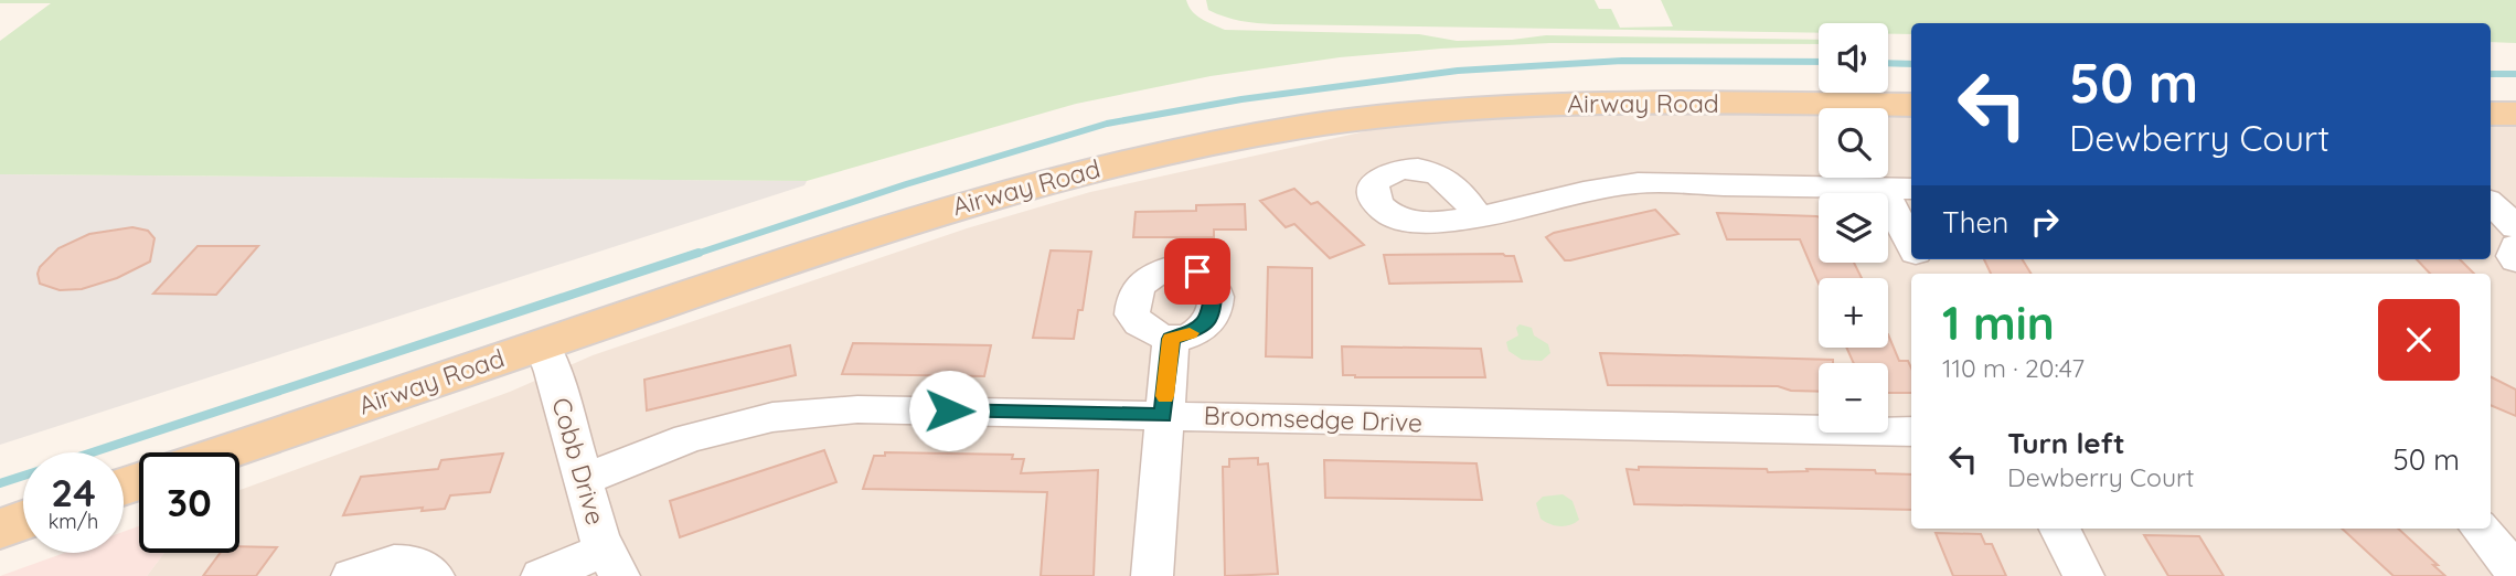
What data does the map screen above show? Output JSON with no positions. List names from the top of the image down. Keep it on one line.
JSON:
{"streets":{"main road":["Airway Road"],"street":["Broomsedge Drive","Cobb Drive"]},"crossings":[["Airway Road","Cobb Drive"],["Broomsedge Drive","Cobb Drive"]],"page":{"map_buttons":["+","−"],"turn":["50 m","Dewberry Court"],"then":"Then","heading":["1 min","110 m · 20:47"],"list":[{"name":"Turn left","note":"Dewberry Court","value":"50 m"}],"speed":"24 km/h","limit":"30"}}
